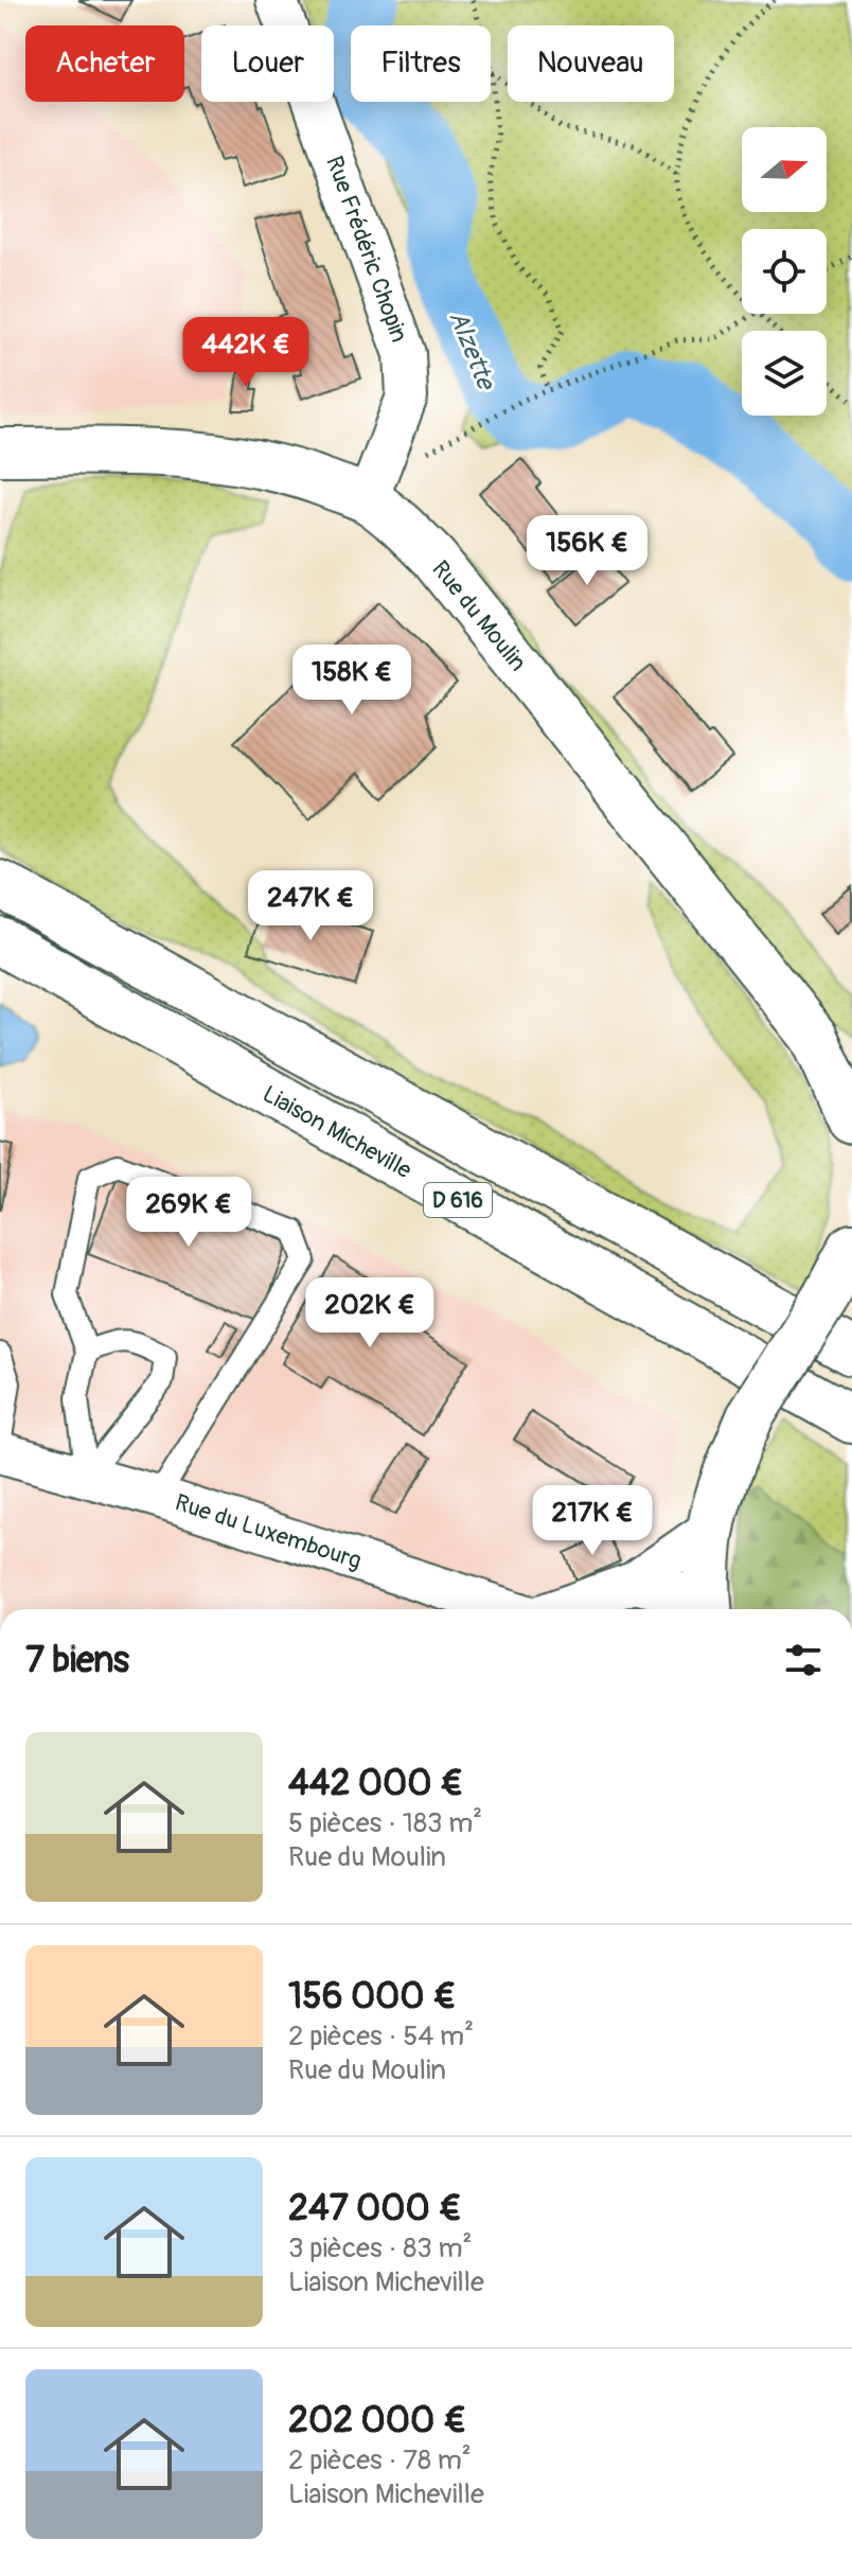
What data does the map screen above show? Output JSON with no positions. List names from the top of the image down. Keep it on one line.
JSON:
{"streets":{"main road":["Rue du Moulin","Liaison Micheville","D 616"],"street":["Rue Frédéric Chopin","Rue du Luxembourg"]},"crossings":[["Rue Frédéric Chopin","Rue du Moulin"]],"water":["Alzette"],"north":"right","page":{"chip":["Acheter","Louer","Filtres","Nouveau"],"price":["442K €","156K €","158K €","247K €","269K €","202K €","217K €"],"heading":"7 biens","list":[{"name":"442 000 €","note":"5 pièces · 183 m² · Rue du Moulin"},{"name":"156 000 €","note":"2 pièces · 54 m² · Rue du Moulin"},{"name":"247 000 €","note":"3 pièces · 83 m² · Liaison Micheville"},{"name":"202 000 €","note":"2 pièces · 78 m² · Liaison Micheville"}]}}
